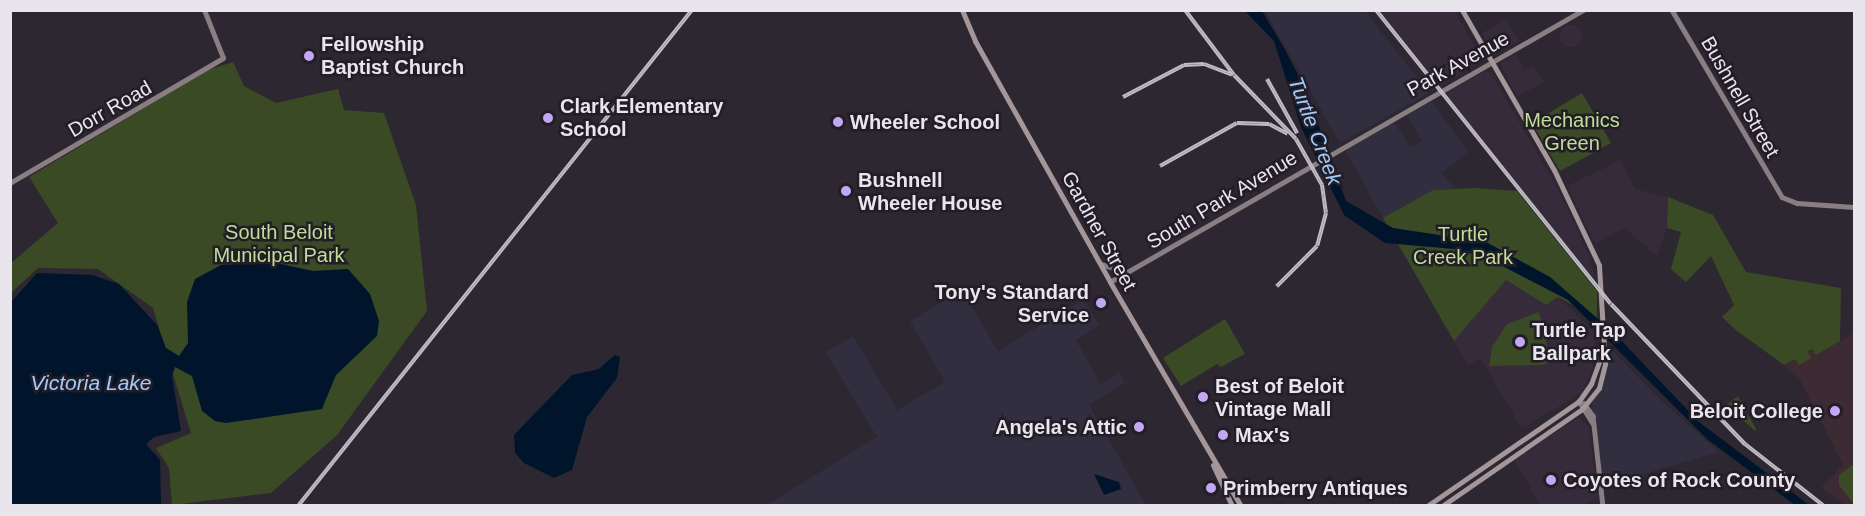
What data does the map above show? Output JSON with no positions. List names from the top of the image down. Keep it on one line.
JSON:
{"streets":{"main road":["Gardner Street"],"street":["Park Avenue","Bushnell Street","Dorr Road","South Park Avenue"]},"crossings":[["Park Avenue","South Park Avenue"],["South Park Avenue","Gardner Street"]],"water":["Turtle Creek","Victoria Lake"],"parks":["Mechanics Green","South Beloit Municipal Park","Turtle Creek Park"],"places":["Fellowship Baptist Church","Clark Elementary School","Wheeler School","Bushnell Wheeler House","Tony's Standard Service","Turtle Tap Ballpark","Best of Beloit Vintage Mall","Beloit College","Angela's Attic","Max's","Coyotes of Rock County","Primberry Antiques"]}
